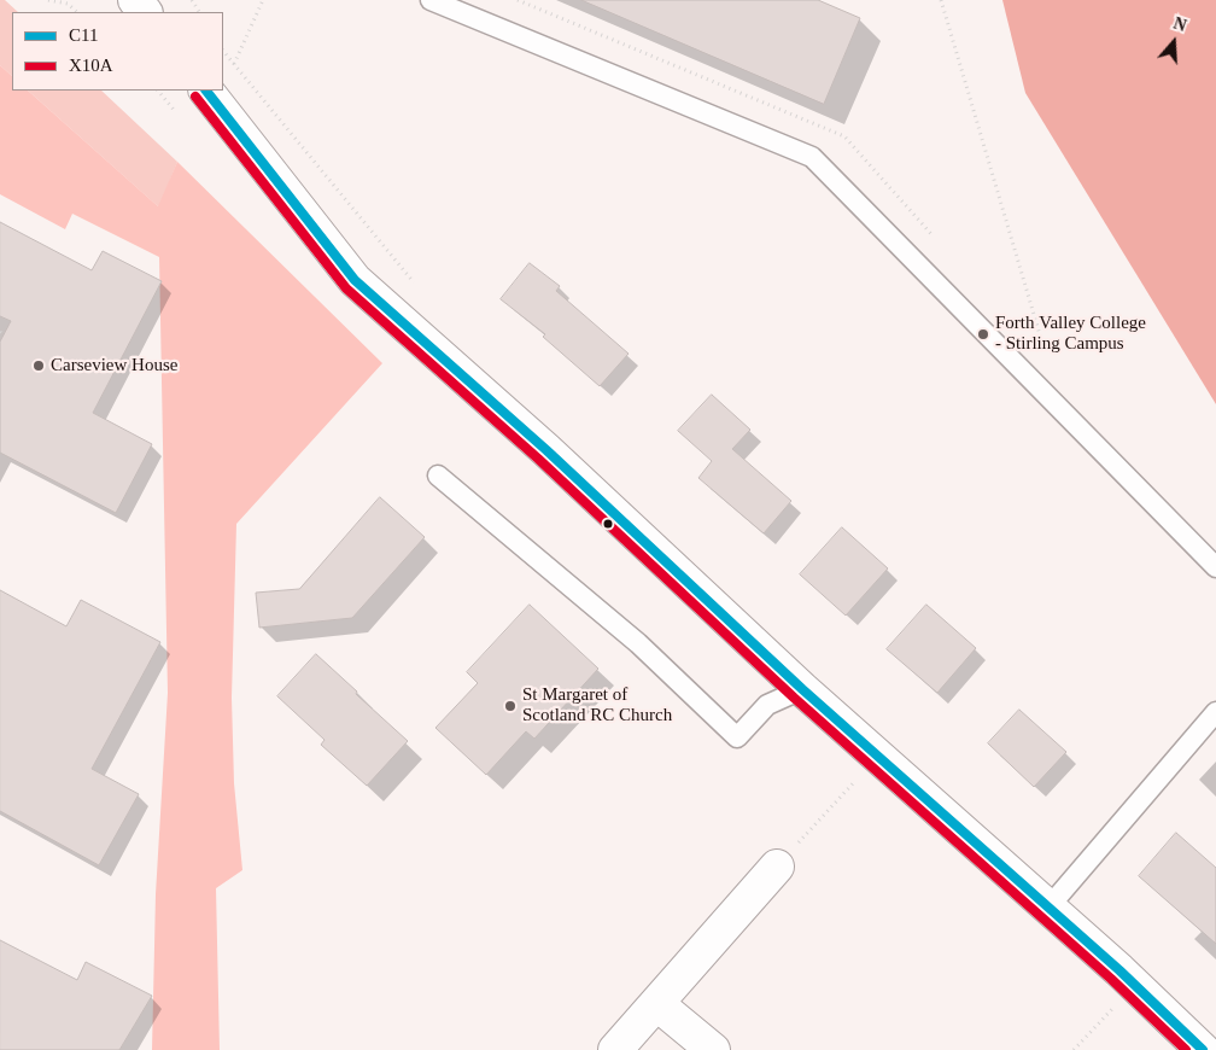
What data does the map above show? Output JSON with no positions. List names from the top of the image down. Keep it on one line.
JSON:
{"places":["Forth Valley College - Stirling Campus","Carseview House","St Margaret of Scotland RC Church"],"lines":["transit line C11","transit line X10A"],"legend":["C11","X10A"],"north":"top"}
